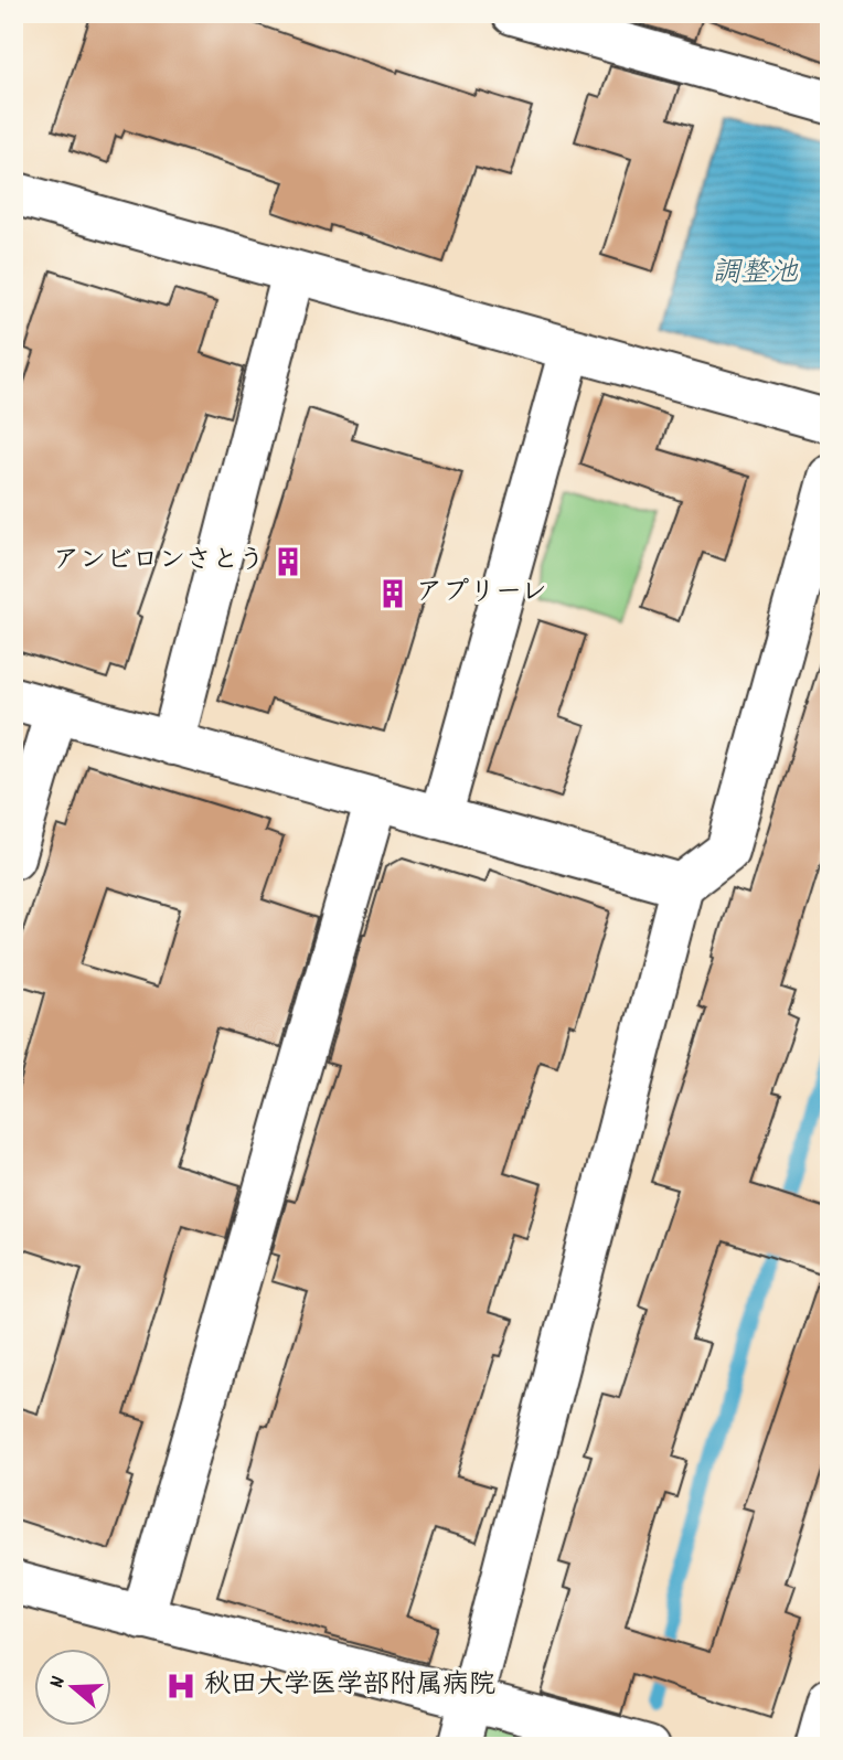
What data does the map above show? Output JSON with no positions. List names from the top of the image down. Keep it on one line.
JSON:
{"water":["調整池"],"places":{"building":["アンビロンさとう","アプリーレ"],"hospital":["秋田大学医学部附属病院"]},"north":"left"}
